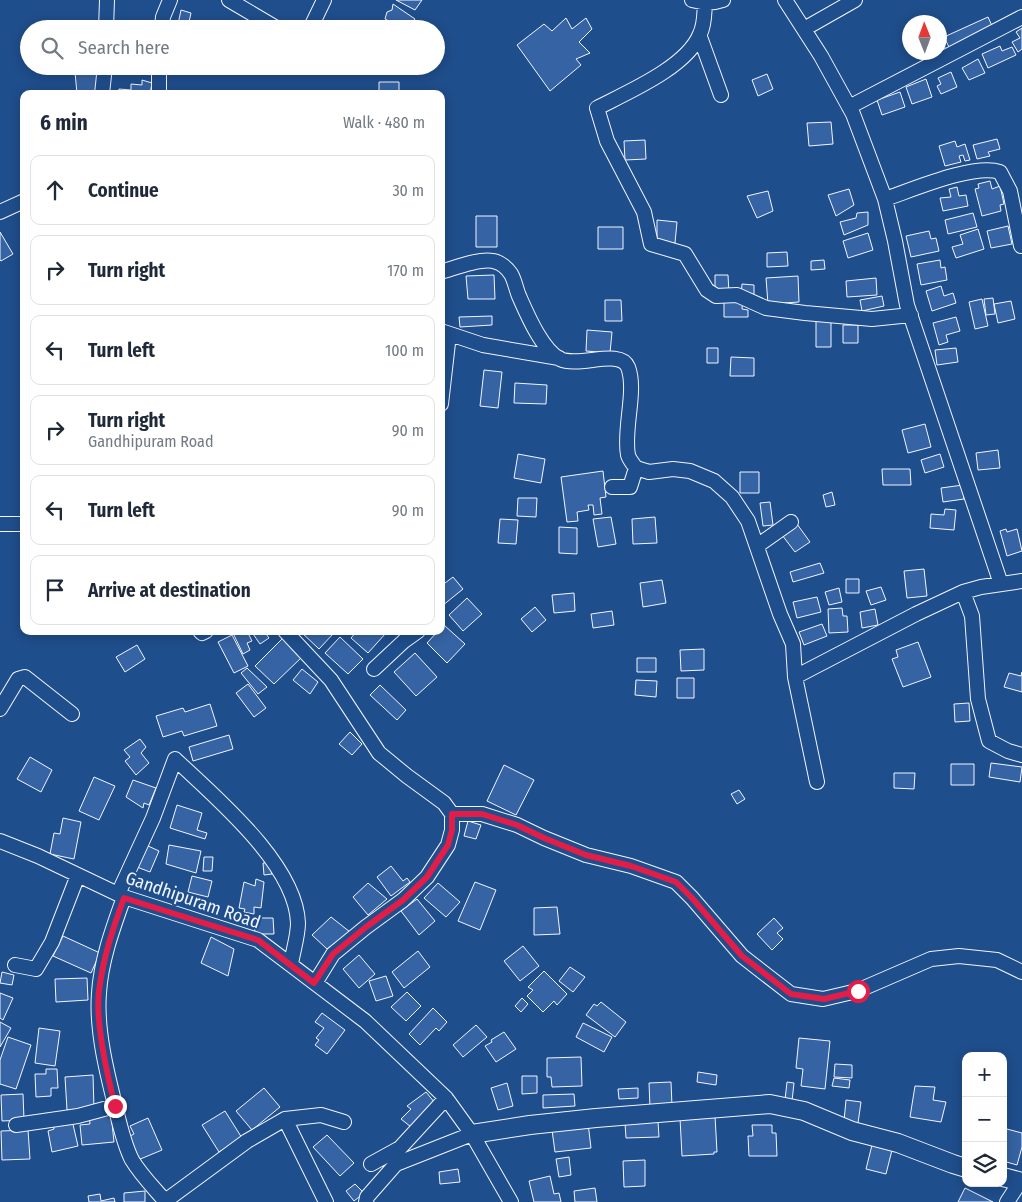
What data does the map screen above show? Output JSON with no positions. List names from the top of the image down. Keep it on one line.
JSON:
{"streets":{"street":["Gandhipuram Road"]},"north":"top","page":{"search":"Search here","heading":["6 min","Walk · 480 m"],"list":[["Continue","30 m"],["Turn right","170 m"],["Turn left","100 m"],["Turn right","Gandhipuram Road","90 m"],["Turn left","90 m"],"Arrive at destination"],"map_buttons":["+","−"]}}
